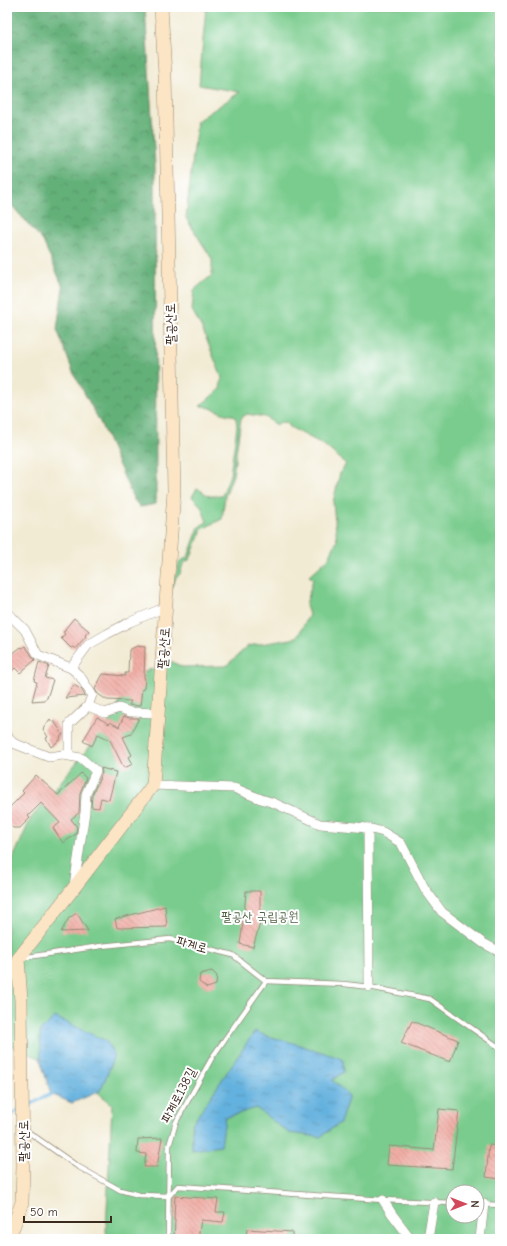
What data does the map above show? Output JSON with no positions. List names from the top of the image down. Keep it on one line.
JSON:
{"streets":{"street":["팔공산로"],"lane":["파계로","파계로138길"]},"crossings":[["팔공산로","파계로"],["파계로","파계로138길"]],"parks":["팔공산 국립공원"],"scale_bar":"50 m","north":"right"}
